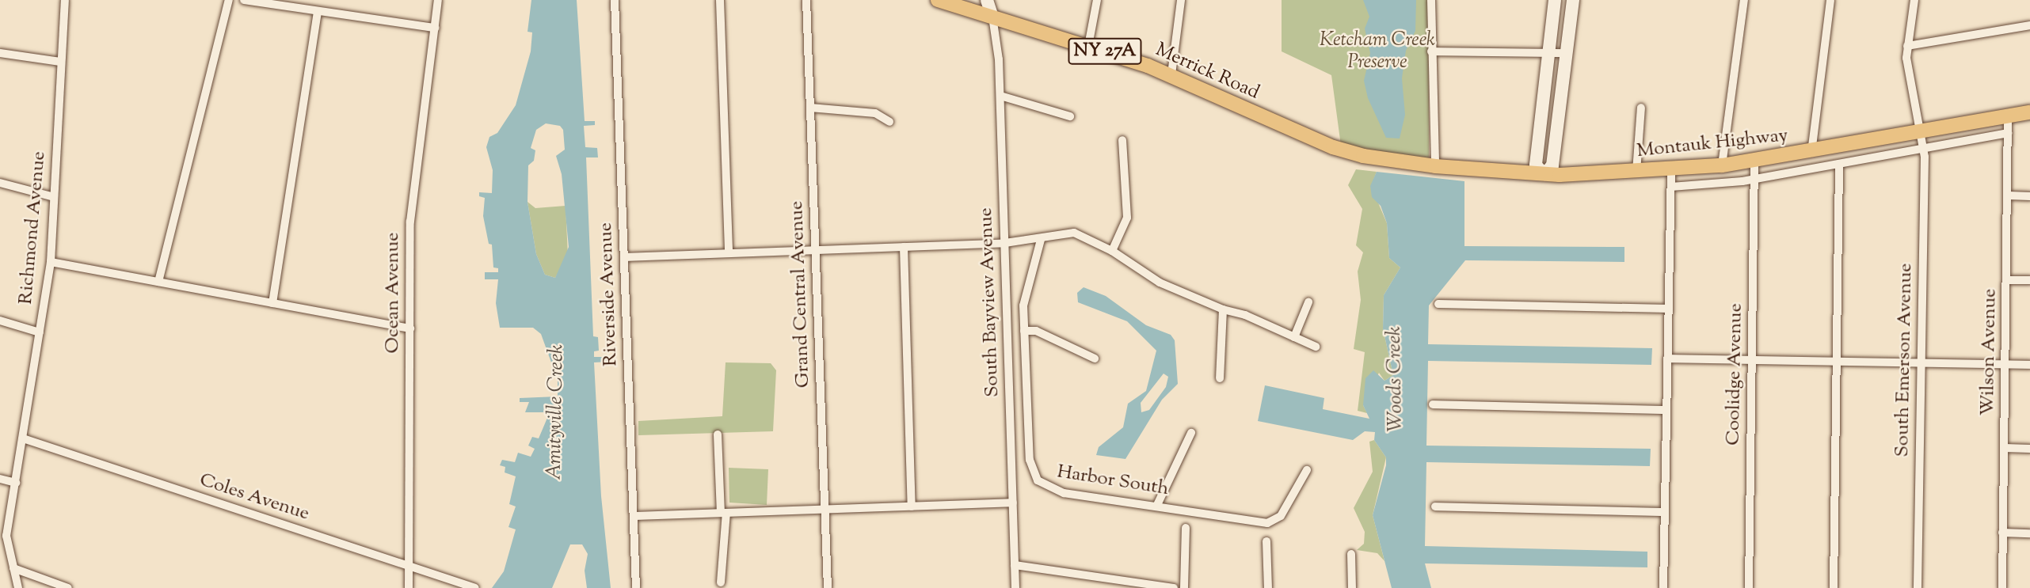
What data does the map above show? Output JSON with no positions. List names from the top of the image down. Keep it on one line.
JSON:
{"streets":{"main road":["NY 27A","Merrick Road","Montauk Highway"],"street":["Richmond Avenue","Ocean Avenue","Riverside Avenue","Grand Central Avenue","South Bayview Avenue","Wilson Avenue","South Emerson Avenue","Coolidge Avenue","Harbor South","Coles Avenue"]},"crossings":[["Merrick Road","Montauk Highway"],["Merrick Road","South Bayview Avenue"],["Montauk Highway","Wilson Avenue"],["Montauk Highway","South Emerson Avenue"],["Montauk Highway","Coolidge Avenue"],["Richmond Avenue","Coles Avenue"],["Ocean Avenue","Coles Avenue"]],"water":["Woods Creek","Amityville Creek"],"parks":["Ketcham Creek Preserve"]}
